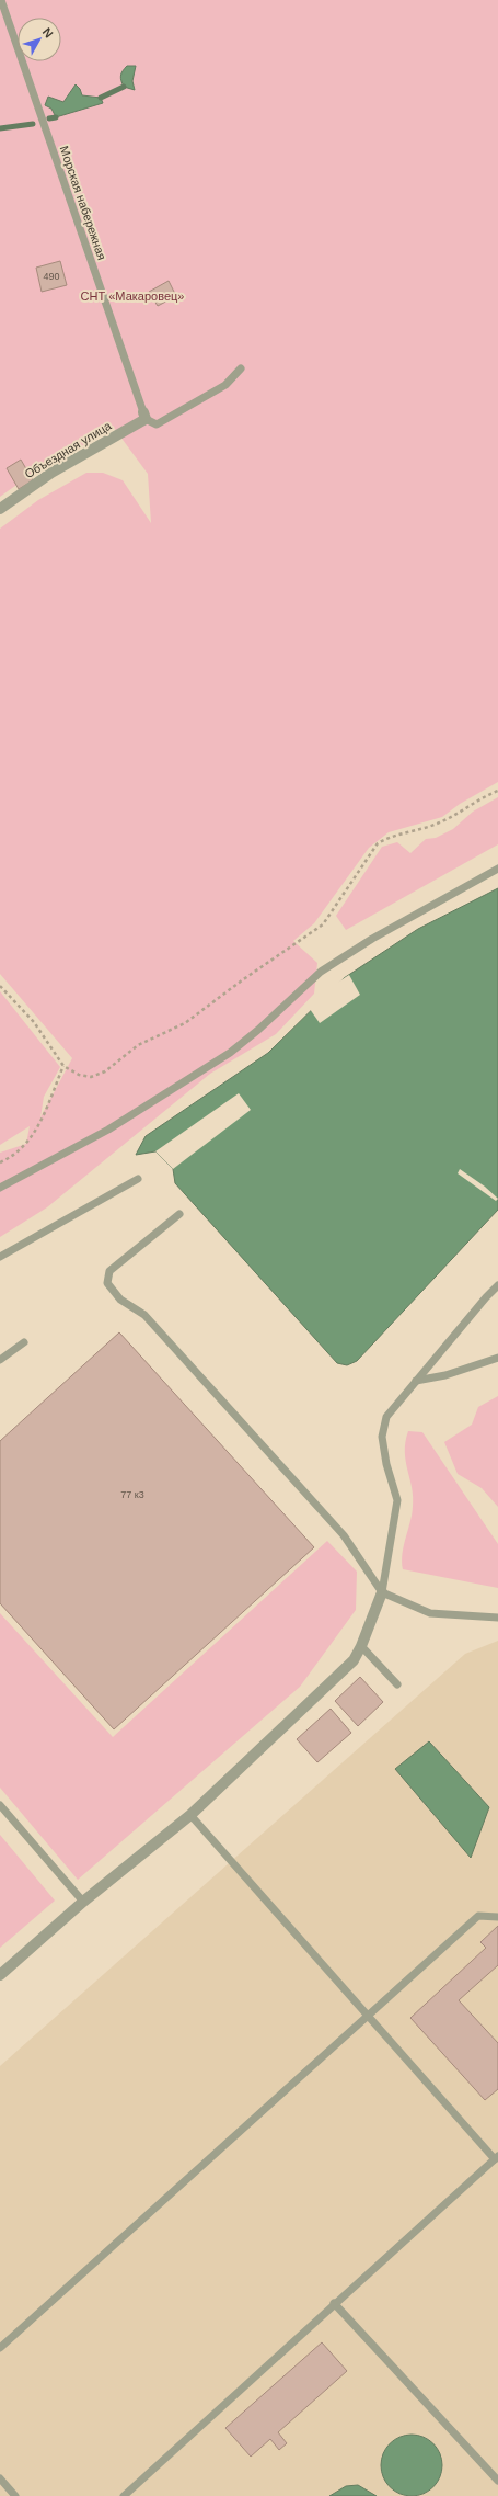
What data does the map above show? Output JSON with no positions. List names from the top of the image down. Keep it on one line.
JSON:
{"streets":{"street":["Объездная улица"],"lane":["Морская набережная"]},"crossings":[["Морская набережная","Объездная улица"]],"parks":["СНТ «Макаровец»"],"house_numbers":["490","77 к3"],"north":"top right"}
